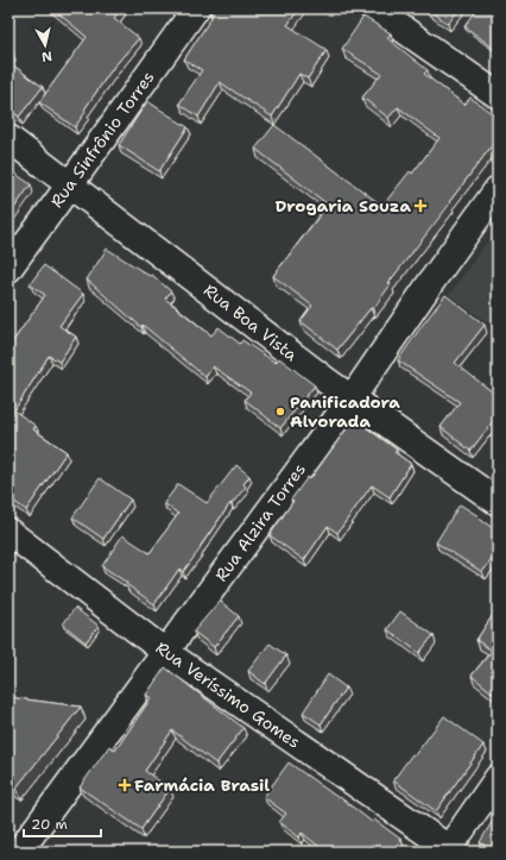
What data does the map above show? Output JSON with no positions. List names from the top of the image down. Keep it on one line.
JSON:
{"streets":{"street":["Rua Sinfrônio Torres","Rua Boa Vista","Rua Alzira Torres","Rua Veríssimo Gomes"]},"crossings":[["Rua Sinfrônio Torres","Rua Boa Vista"],["Rua Boa Vista","Rua Alzira Torres"],["Rua Alzira Torres","Rua Veríssimo Gomes"]],"places":{"health":["Drogaria Souza","Farmácia Brasil"],"other":["Panificadora Alvorada"]},"scale_bar":"20 m","north":"bottom"}
